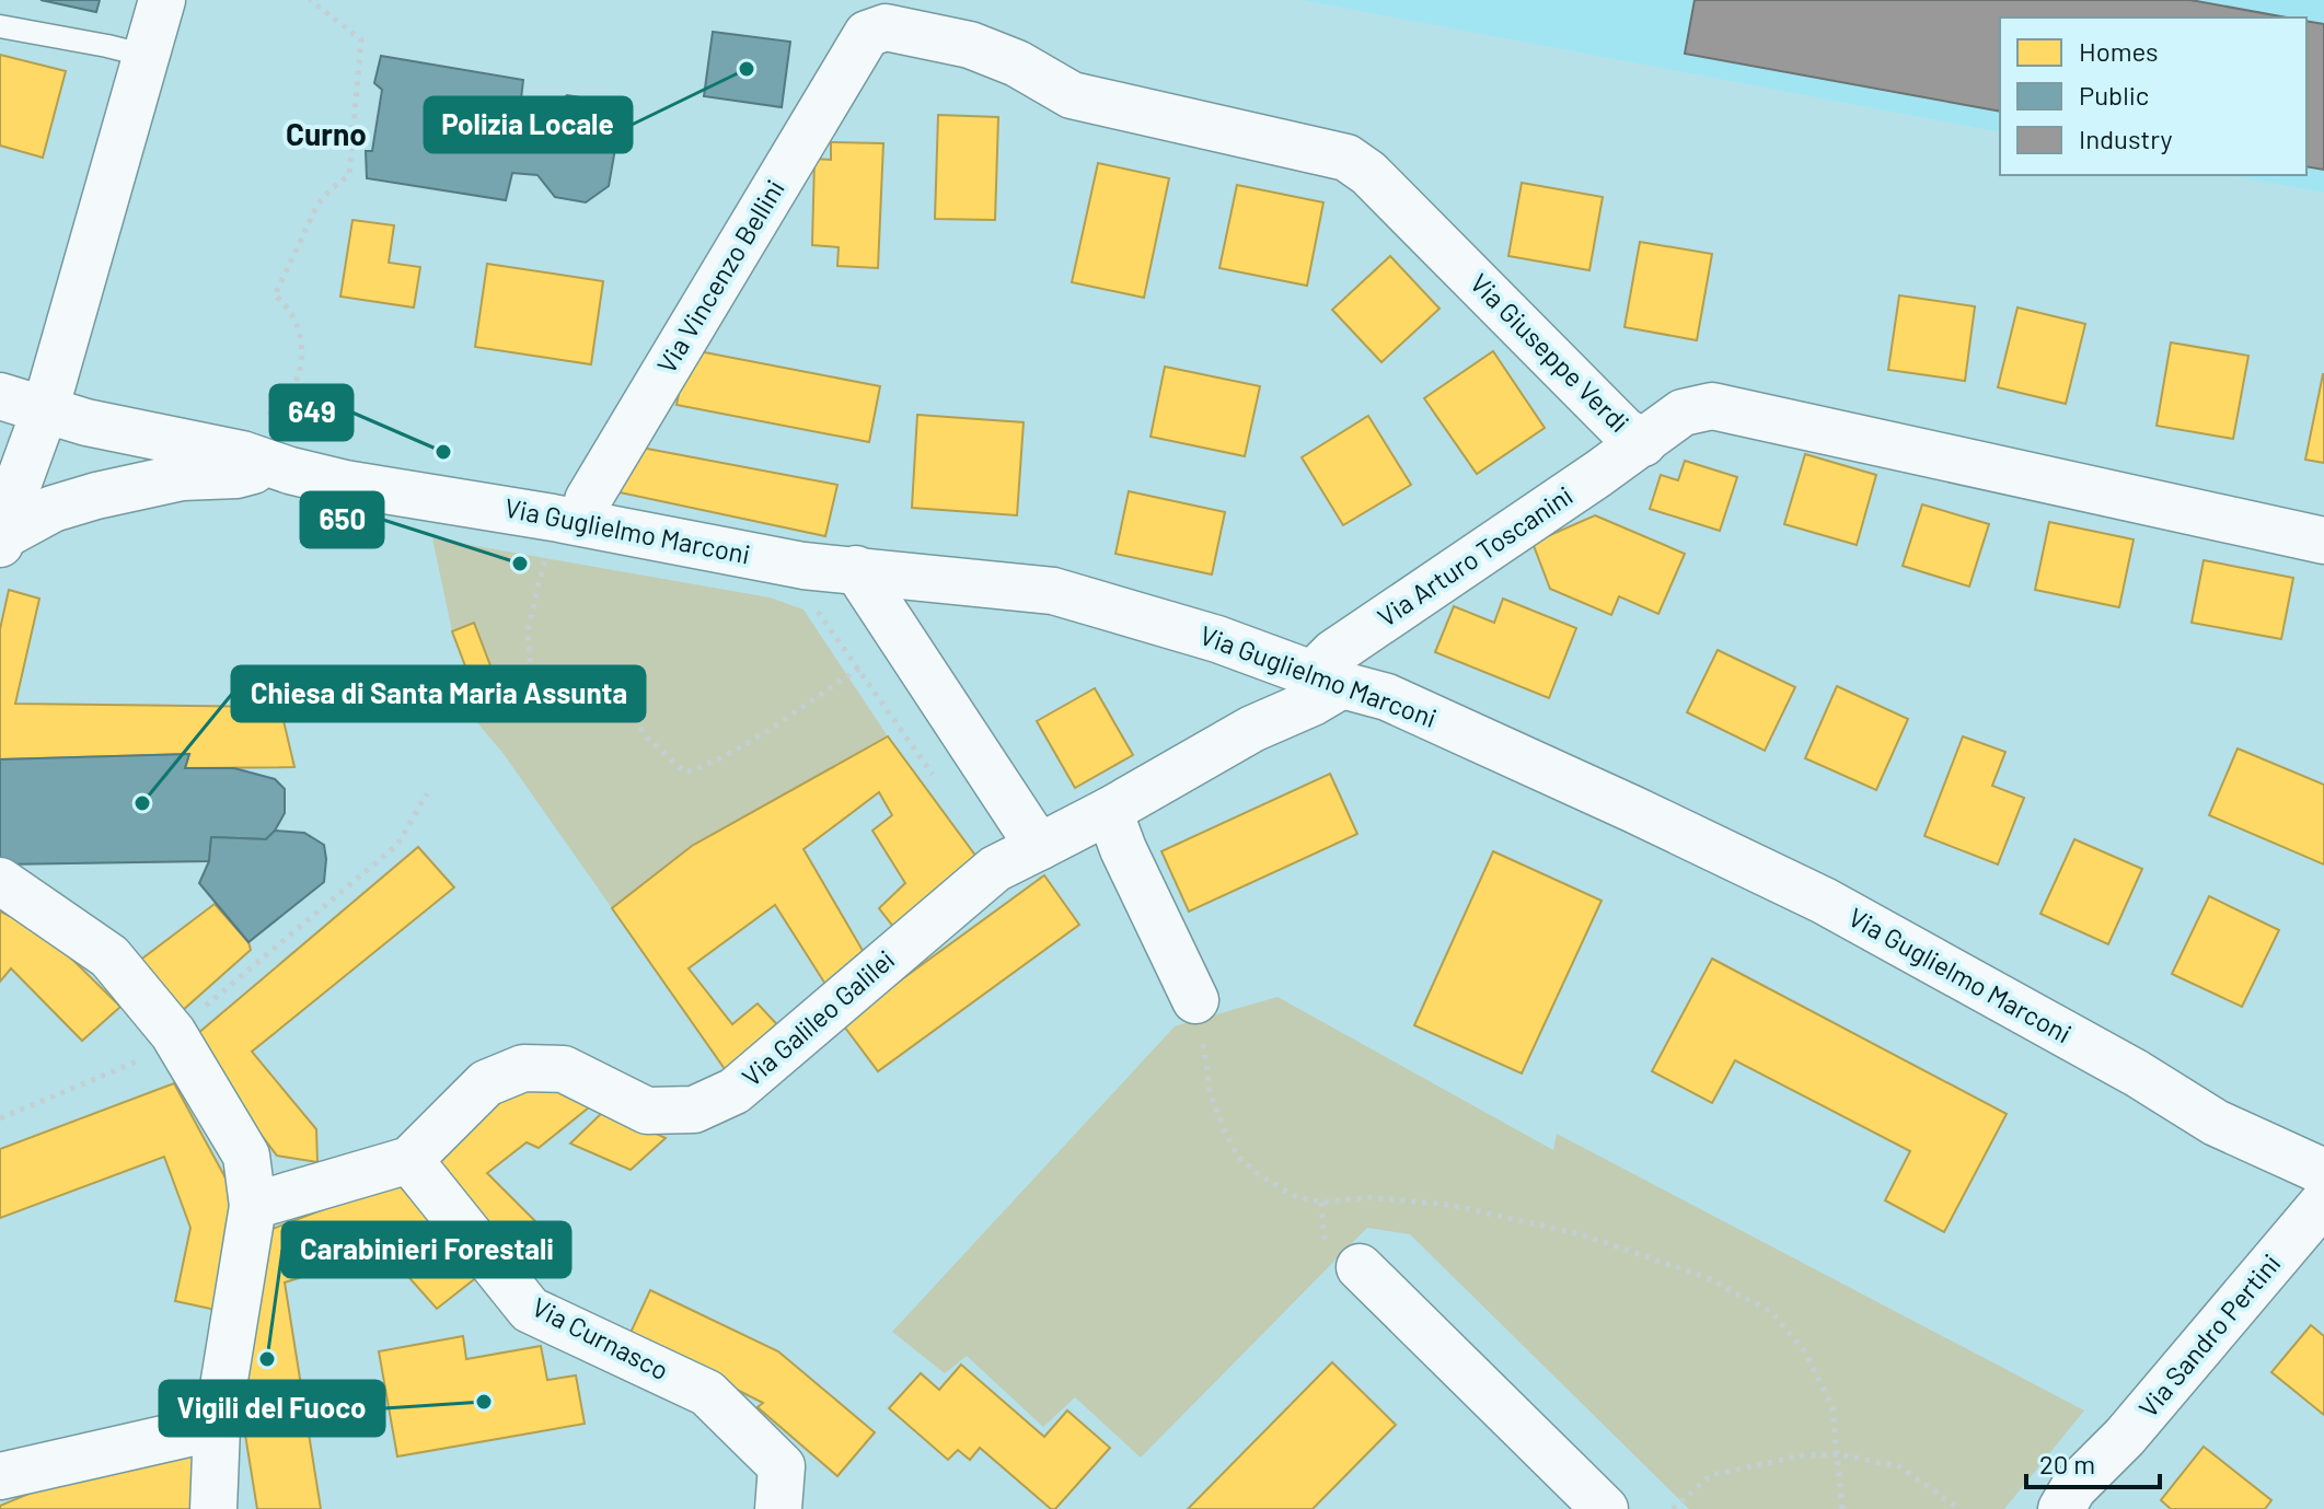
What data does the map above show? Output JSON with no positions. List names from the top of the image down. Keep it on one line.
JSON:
{"streets":{"street":["Via Vincenzo Bellini","Via Giuseppe Verdi","Via Guglielmo Marconi","Via Arturo Toscanini","Via Galileo Galilei","Via Sandro Pertini","Via Curnasco"]},"crossings":[["Via Vincenzo Bellini","Via Giuseppe Verdi"],["Via Vincenzo Bellini","Via Guglielmo Marconi"],["Via Giuseppe Verdi","Via Arturo Toscanini"],["Via Guglielmo Marconi","Via Arturo Toscanini"],["Via Arturo Toscanini","Via Galileo Galilei"],["Via Galileo Galilei","Via Curnasco"]],"districts":["Curno"],"places":["Polizia Locale","649","650","Chiesa di Santa Maria Assunta","Carabinieri Forestali","Vigili del Fuoco"],"legend":["Homes","Public","Industry"],"scale_bar":"20 m"}
